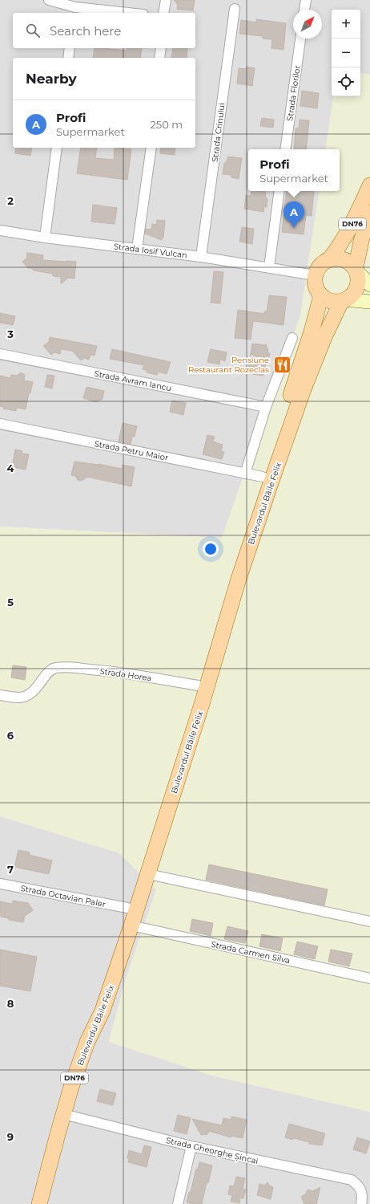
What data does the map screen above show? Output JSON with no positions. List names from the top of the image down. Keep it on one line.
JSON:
{"streets":{"main road":["DN76","Bulevardul Băile Felix"],"street":["Strada Florilor","Strada Crinului","Strada Iosif Vulcan","Strada Avram Iancu","Strada Petru Maior","Strada Horea","Strada Octavian Paler","Strada Carmen Silva","Strada Gheorghe Șincai"]},"crossings":[["Strada Crinului","Strada Iosif Vulcan"],["DN76","Strada Iosif Vulcan"],["DN76","Bulevardul Băile Felix"],["Strada Iosif Vulcan","Bulevardul Băile Felix"],["Strada Petru Maior","Bulevardul Băile Felix"],["Bulevardul Băile Felix","Strada Horea"],["Bulevardul Băile Felix","Strada Octavian Paler"],["Bulevardul Băile Felix","Strada Carmen Silva"],["Bulevardul Băile Felix","Strada Gheorghe Șincai"]],"places":{"restaurant":["Pensiune Restaurant Rozeclas"]},"north":"top right","page":{"map_buttons":["+","−"],"search":"Search here","heading":"Nearby","list":[{"mark":"A","name":"Profi","note":"Supermarket","value":"250 m"}],"popup":["Profi","Supermarket"],"pins":"A"},"grid":{"rows":["2","3","4","5","6","7","8","9"]}}
